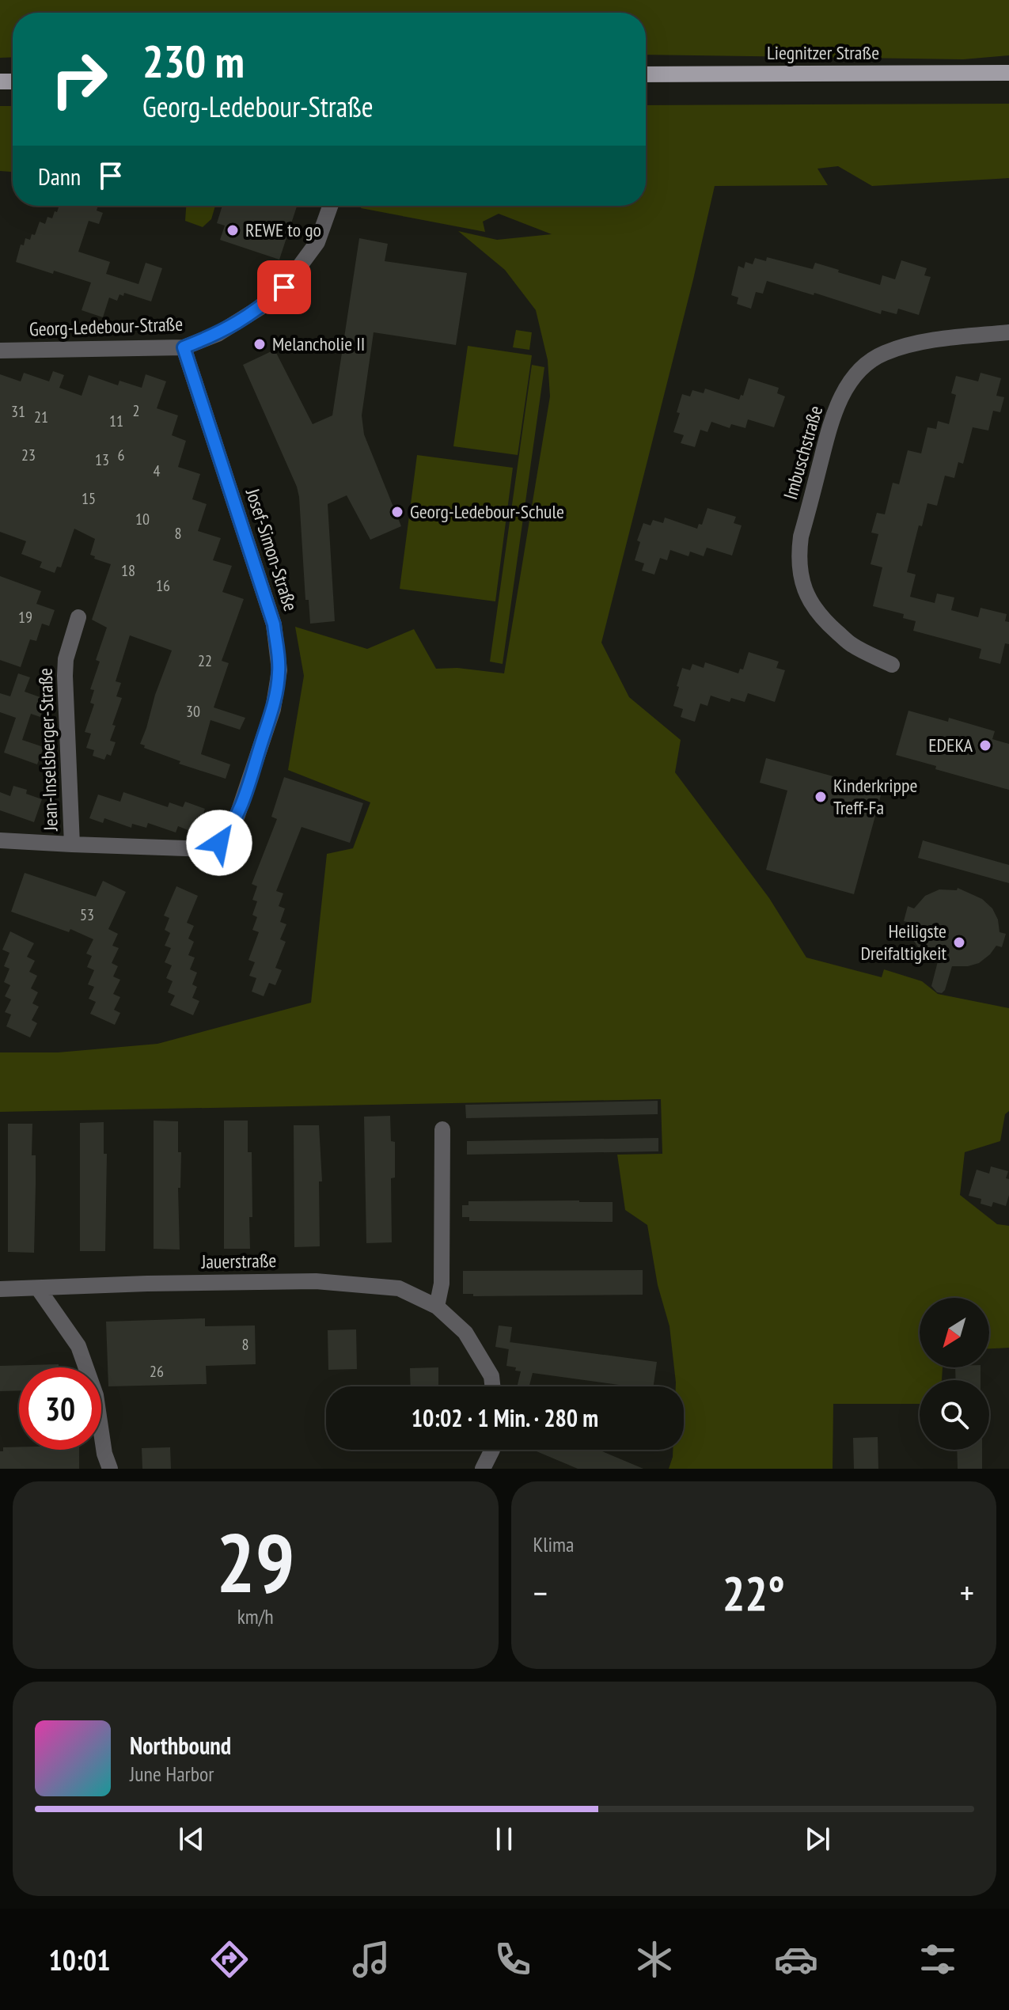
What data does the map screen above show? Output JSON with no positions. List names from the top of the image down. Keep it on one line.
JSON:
{"streets":{"main road":["Liegnitzer Straße"],"street":["Georg-Ledebour-Straße","Imbuschstraße","Josef-Simon-Straße","Jean-Inselsberger-Straße","Jauerstraße"]},"crossings":[["Georg-Ledebour-Straße","Josef-Simon-Straße"],["Josef-Simon-Straße","Jean-Inselsberger-Straße"]],"places":["REWE to go","Melancholie II","Georg-Ledebour-Schule","EDEKA","Kinderkrippe Treff-Fa","Heiligste Dreifaltigkeit"],"house_numbers":["2","31","21","11","23","6","13","4","15","10","8","18","16","19","22","30","53","8","26"],"north":"bottom left","page":{"turn":["230 m","Georg-Ledebour-Straße"],"then":"Dann","limit":"30","trip":"10:02 · 1 Min. · 280 m","tile":[["29","km/h"],"Klima"],"heat":["−","22°","+"],"song":["Northbound","June Harbor"],"tabs":"10:01"}}
